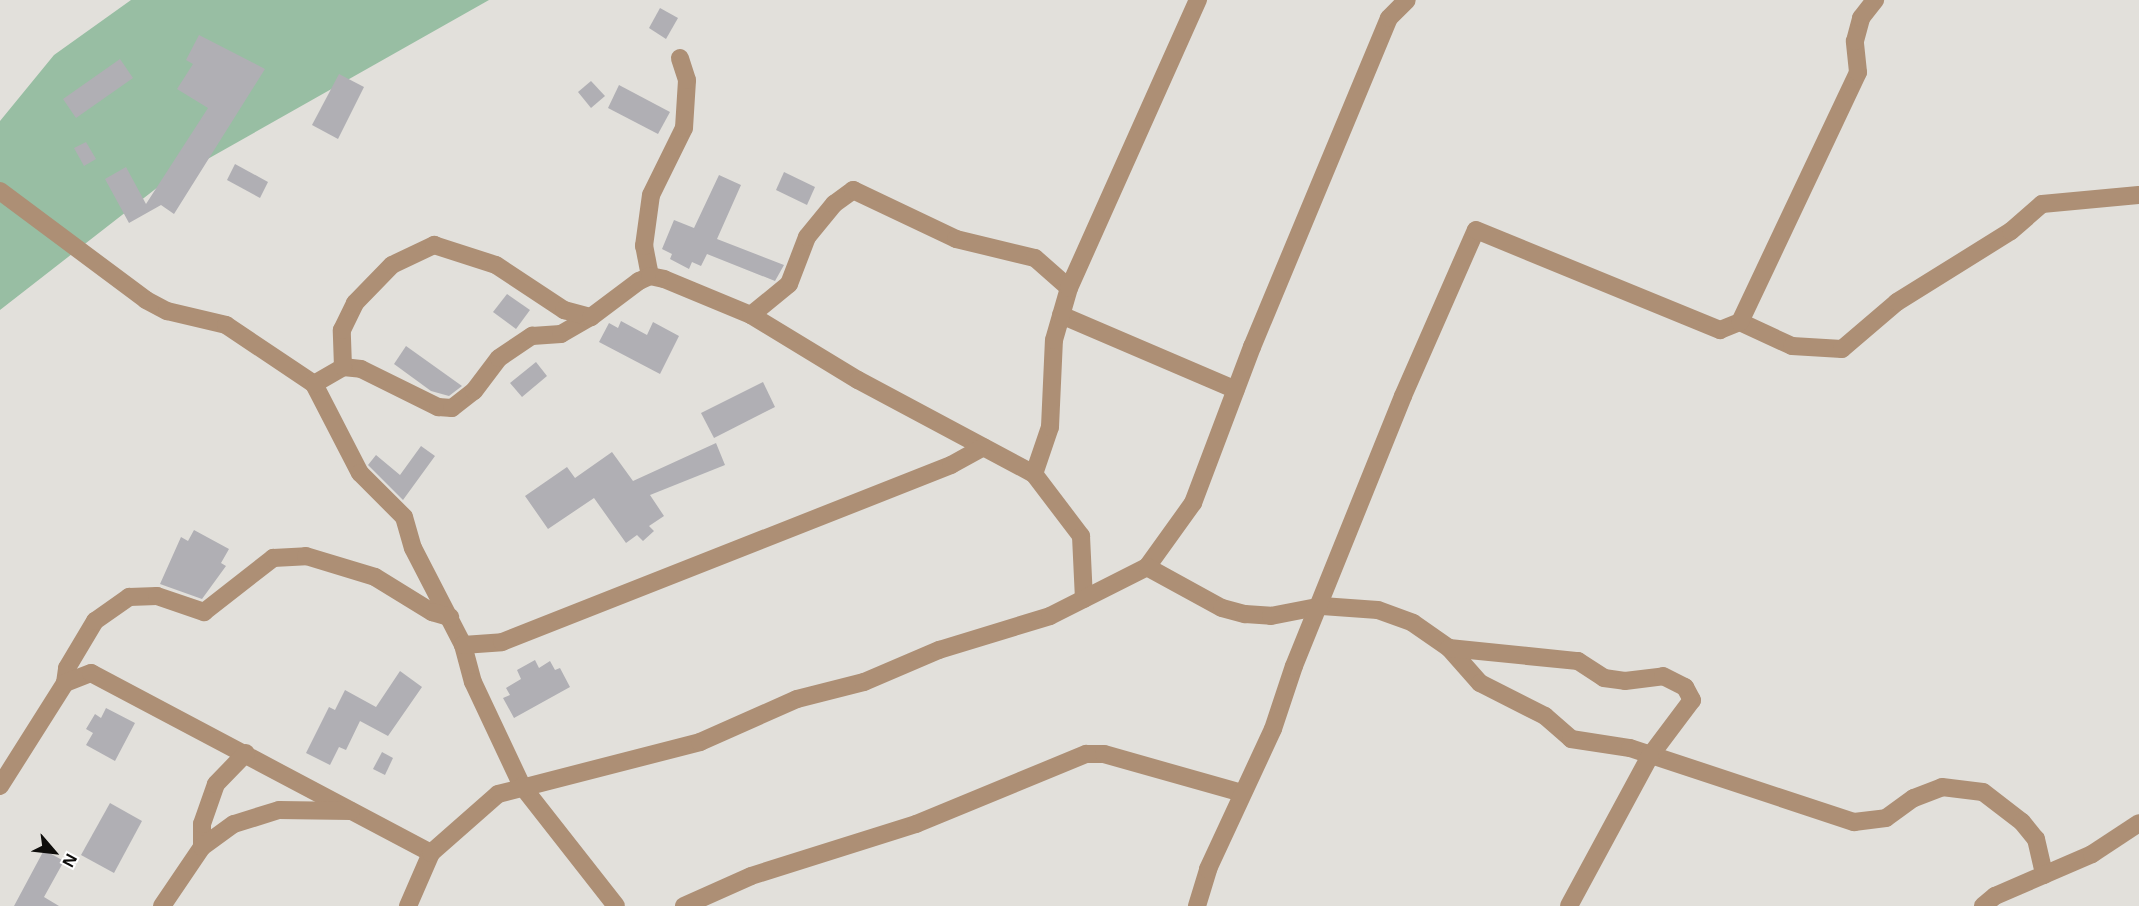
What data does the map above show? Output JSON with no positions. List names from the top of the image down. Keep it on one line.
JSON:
{"north":"bottom right"}
